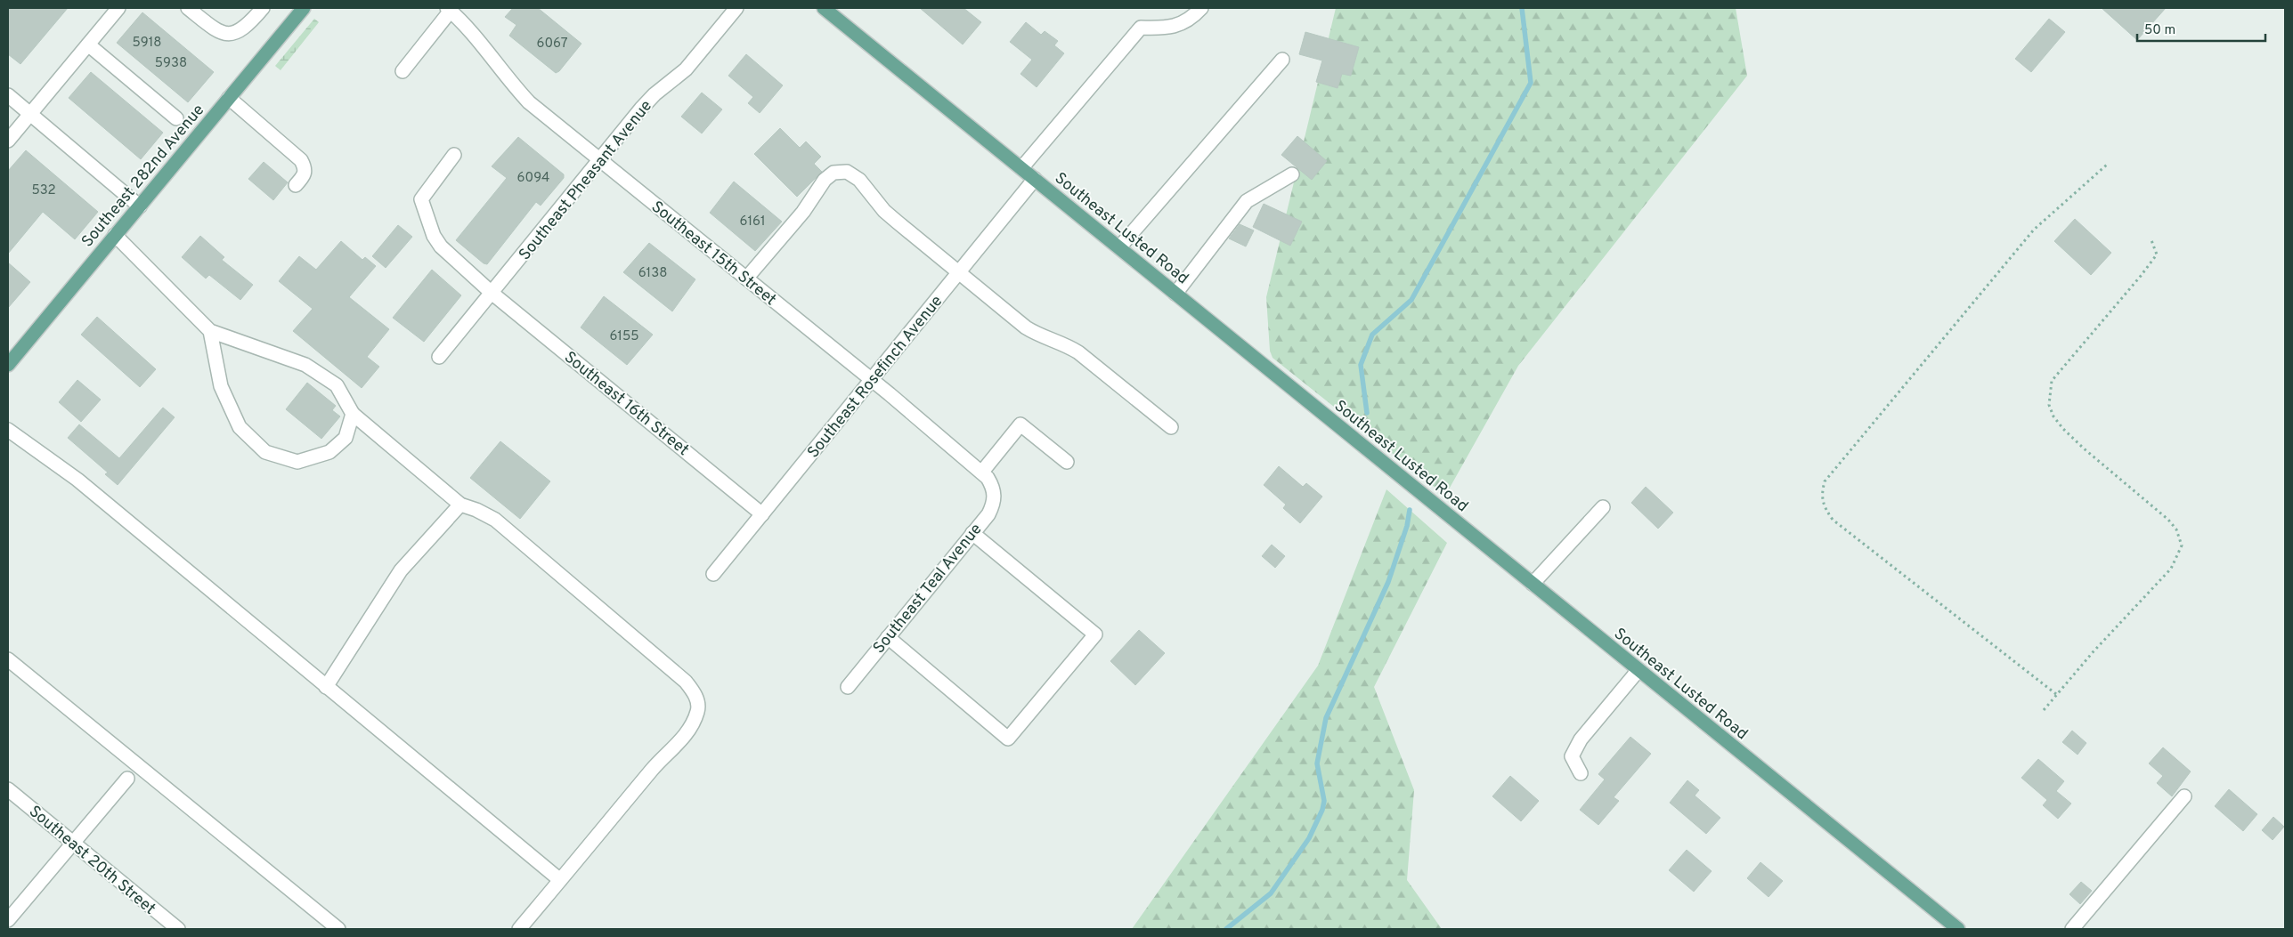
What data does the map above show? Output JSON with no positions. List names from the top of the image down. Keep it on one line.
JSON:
{"streets":{"main road":["Southeast 282nd Avenue","Southeast Lusted Road"],"street":["Southeast Pheasant Avenue","Southeast 15th Street","Southeast Rosefinch Avenue","Southeast 16th Street","Southeast Teal Avenue","Southeast 20th Street"]},"crossings":[["Southeast Pheasant Avenue","Southeast 15th Street"],["Southeast Pheasant Avenue","Southeast 16th Street"],["Southeast Lusted Road","Southeast Rosefinch Avenue"],["Southeast 15th Street","Southeast Rosefinch Avenue"],["Southeast 15th Street","Southeast Teal Avenue"],["Southeast Rosefinch Avenue","Southeast 16th Street"]],"house_numbers":["5918","6067","5938","6094","532","6161","6138","6155"],"scale_bar":"50 m"}
